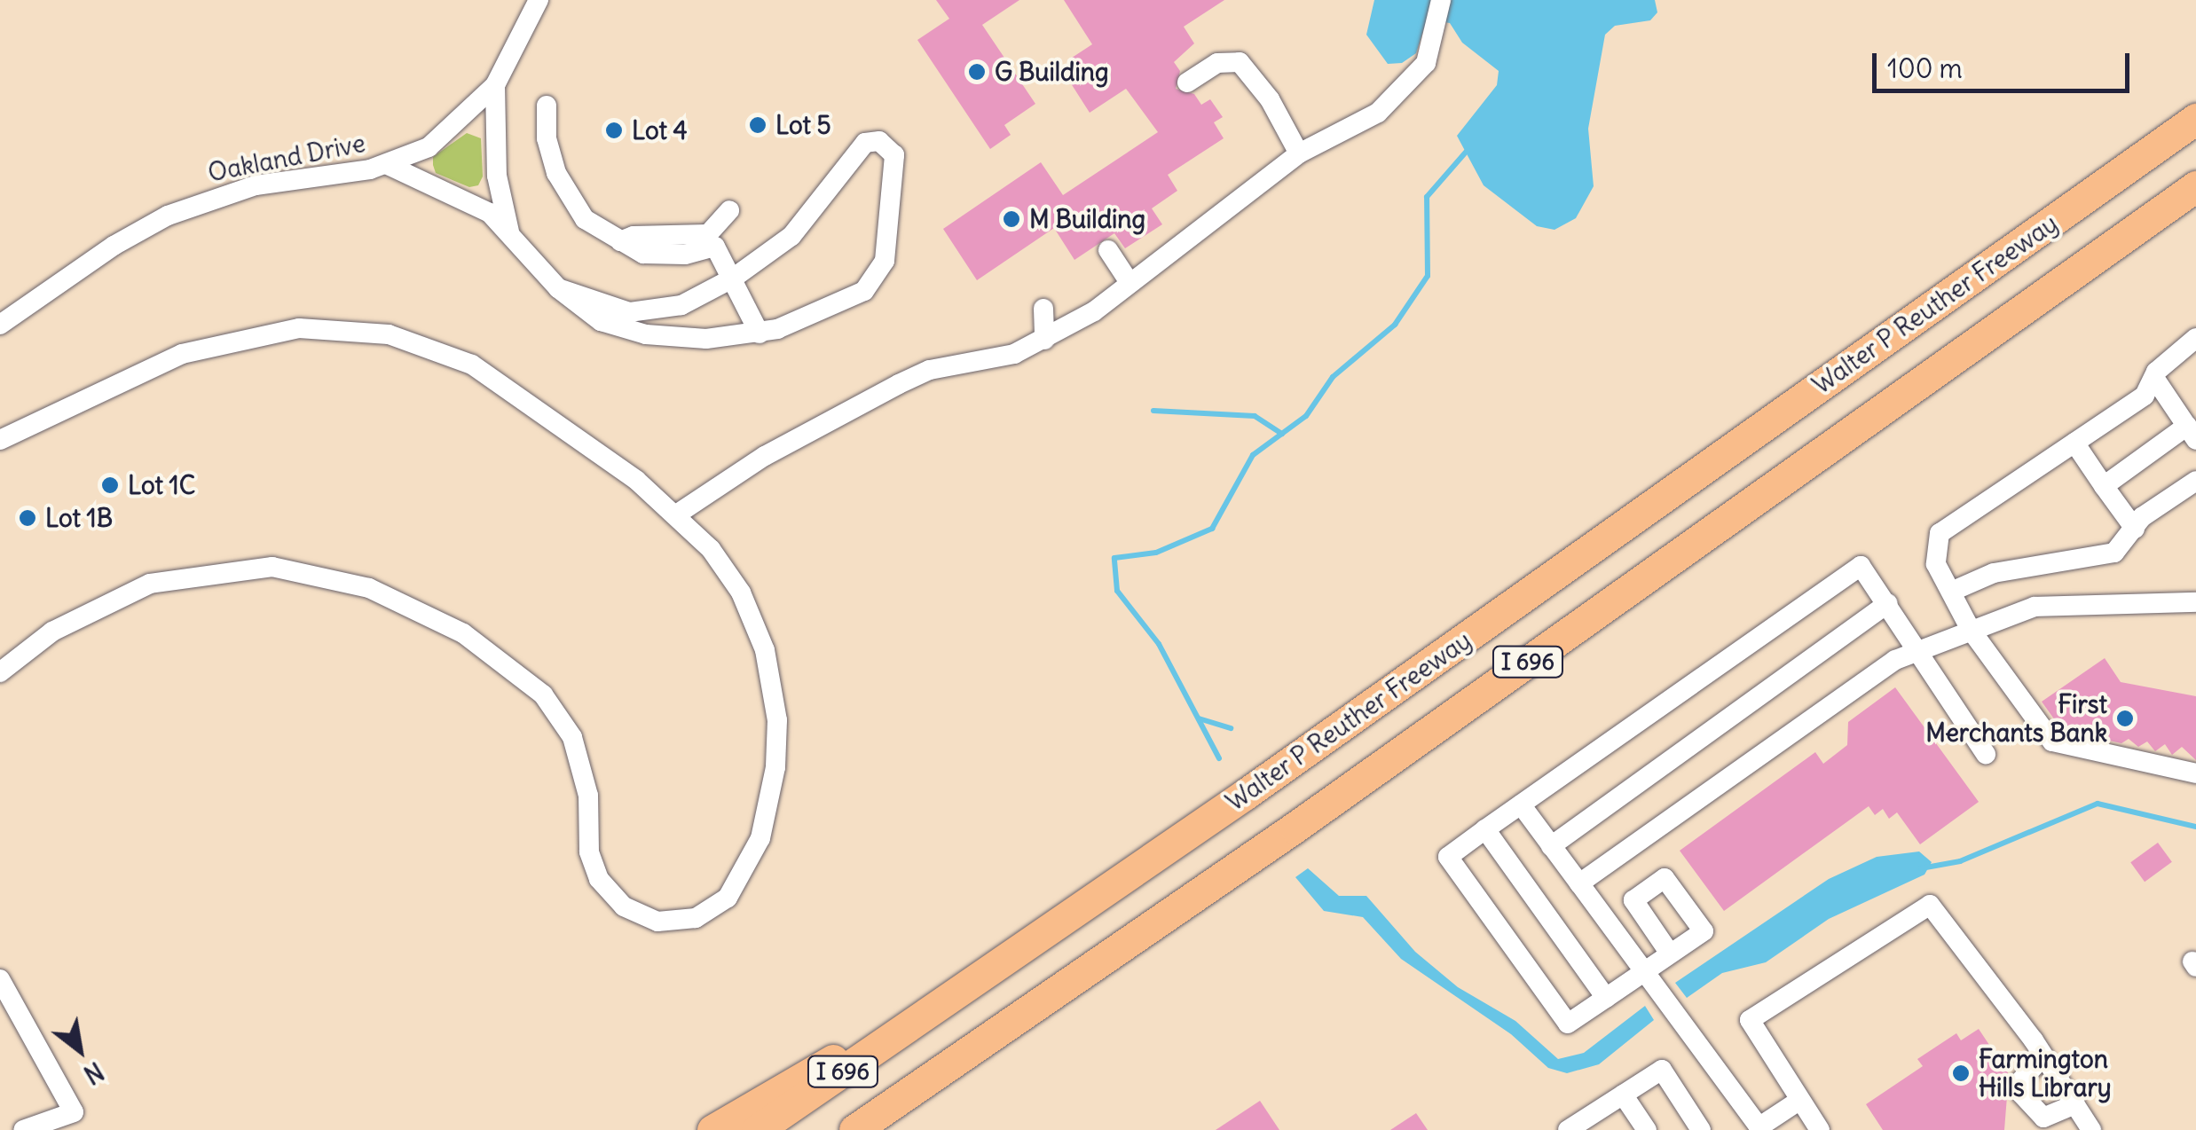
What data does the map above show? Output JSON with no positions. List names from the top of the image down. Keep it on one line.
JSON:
{"streets":{"highway":["Walter P Reuther Freeway","I 696"],"street":["Oakland Drive"]},"places":["G Building","Lot 5","Lot 4","M Building","Lot 1C","Lot 1B","First Merchants Bank","Farmington Hills Library"],"scale_bar":"100 m","north":"bottom right"}
